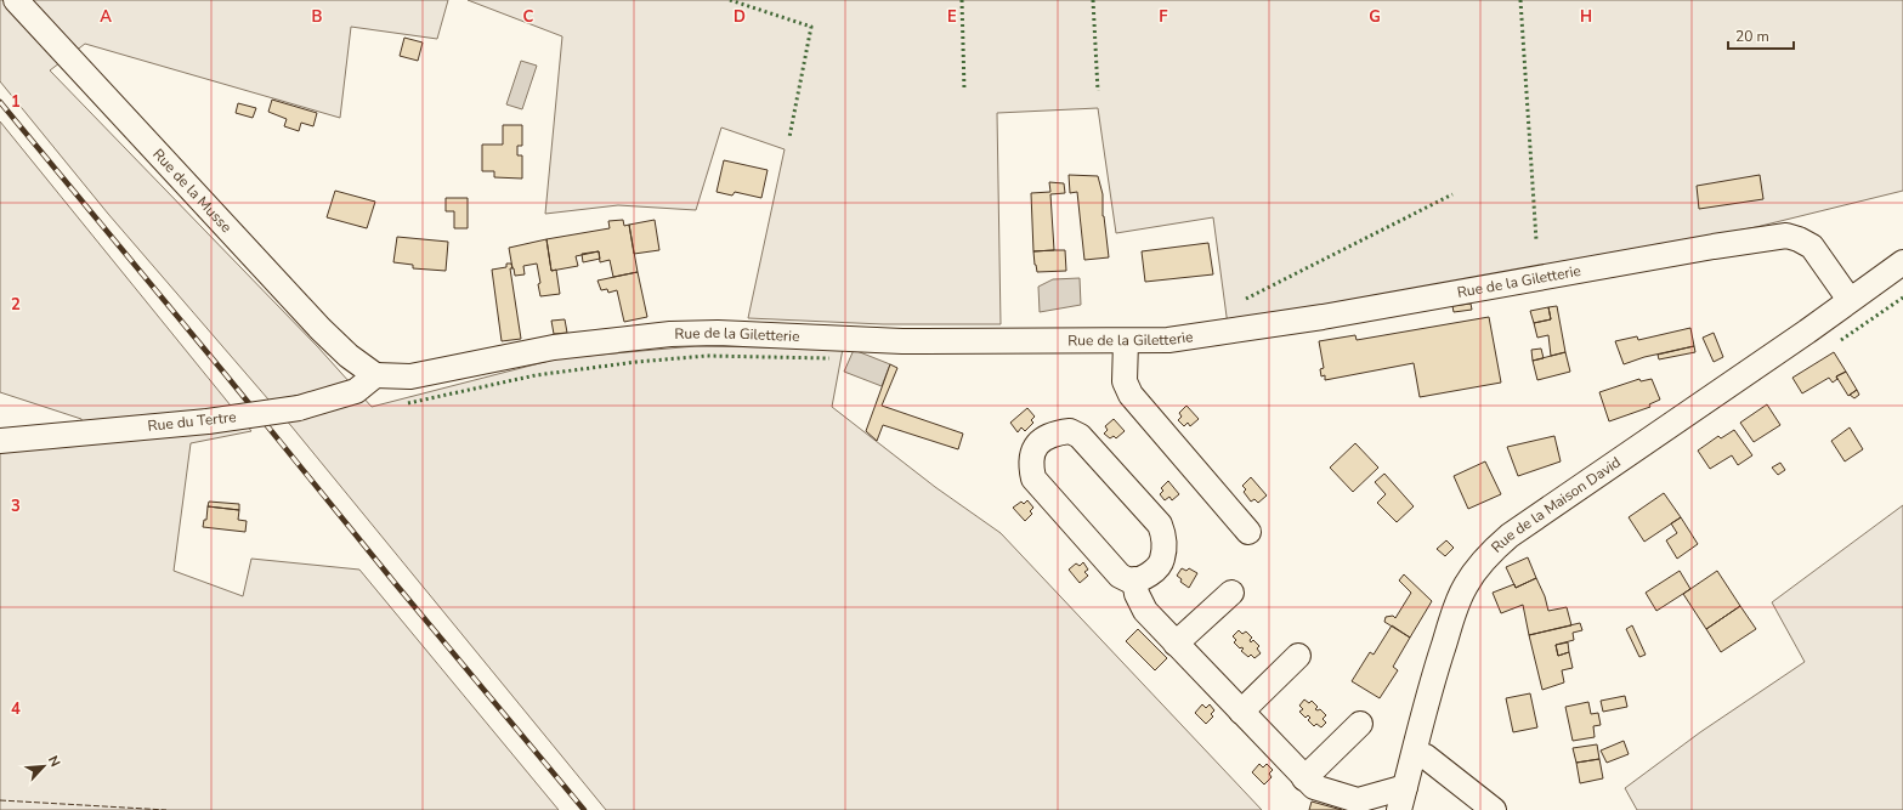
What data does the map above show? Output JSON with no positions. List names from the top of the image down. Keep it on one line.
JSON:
{"streets":{"street":["Rue de la Musse","Rue de la Giletterie","Rue du Tertre","Rue de la Maison David"]},"crossings":[["Rue de la Musse","Rue de la Giletterie"],["Rue de la Musse","Rue du Tertre"],["Rue de la Giletterie","Rue du Tertre"],["Rue de la Giletterie","Rue de la Maison David"]],"scale_bar":"20 m","north":"top right","grid":{"columns":["A","B","C","D","E","F","G","H"],"rows":["1","2","3","4"]}}
